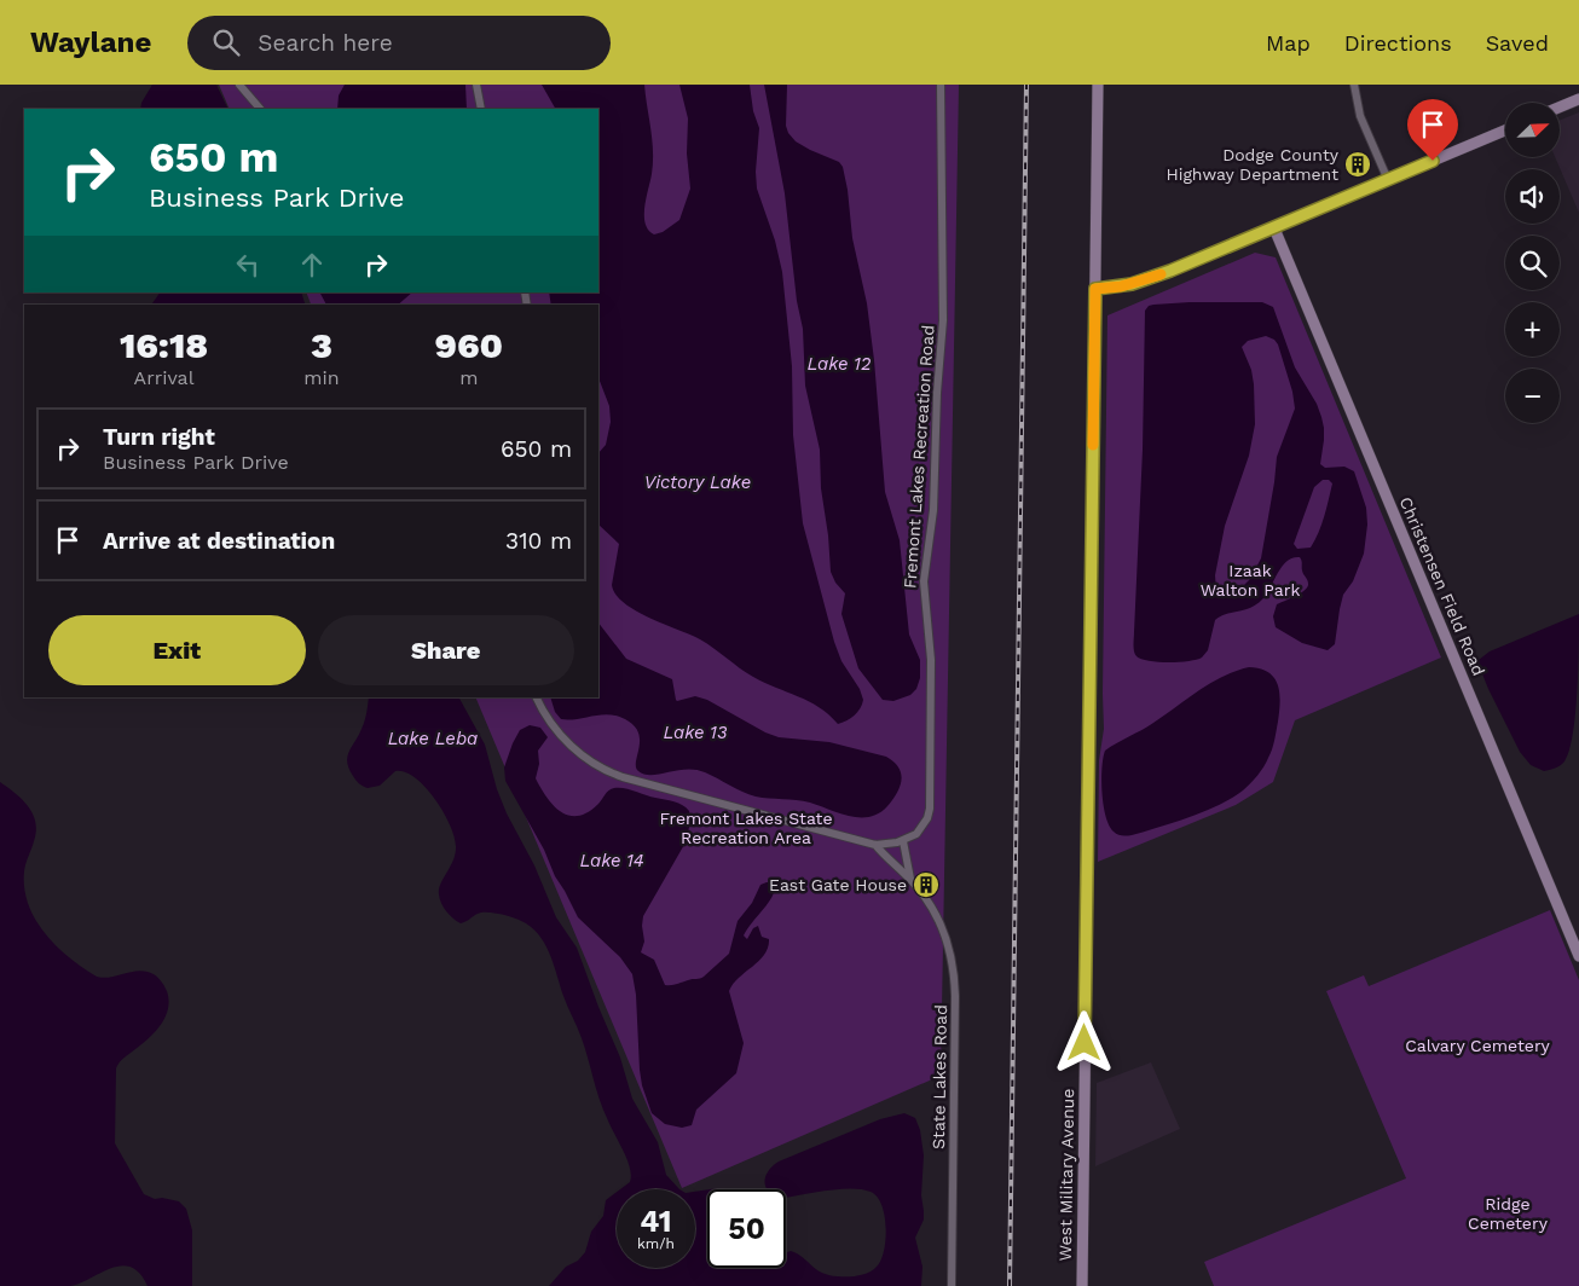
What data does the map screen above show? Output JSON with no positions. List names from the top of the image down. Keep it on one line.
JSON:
{"streets":{"main road":["Christensen Field Road","West Military Avenue"],"street":["Fremont Lakes Recreation Road","State Lakes Road"]},"crossings":[["Fremont Lakes Recreation Road","State Lakes Road"]],"water":["Lake 12","Victory Lake","Lake 13","Lake Leba","Lake 14"],"parks":["Izaak Walton Park","Fremont Lakes State Recreation Area","Calvary Cemetery","Ridge Cemetery"],"places":{"building":["Dodge County Highway Department","East Gate House"]},"north":"top right","page":{"header":"Waylane","search":"Search here","nav":["Map","Directions","Saved"],"map_buttons":["+","−"],"turn":["650 m","Business Park Drive"],"eta":["16:18","Arrival","3","min","960","m"],"list":[{"name":"Turn right","note":"Business Park Drive","value":"650 m"},{"name":"Arrive at destination","value":"310 m"}],"buttons":["Exit","Share"],"speed":"41 km/h","limit":"50"}}
